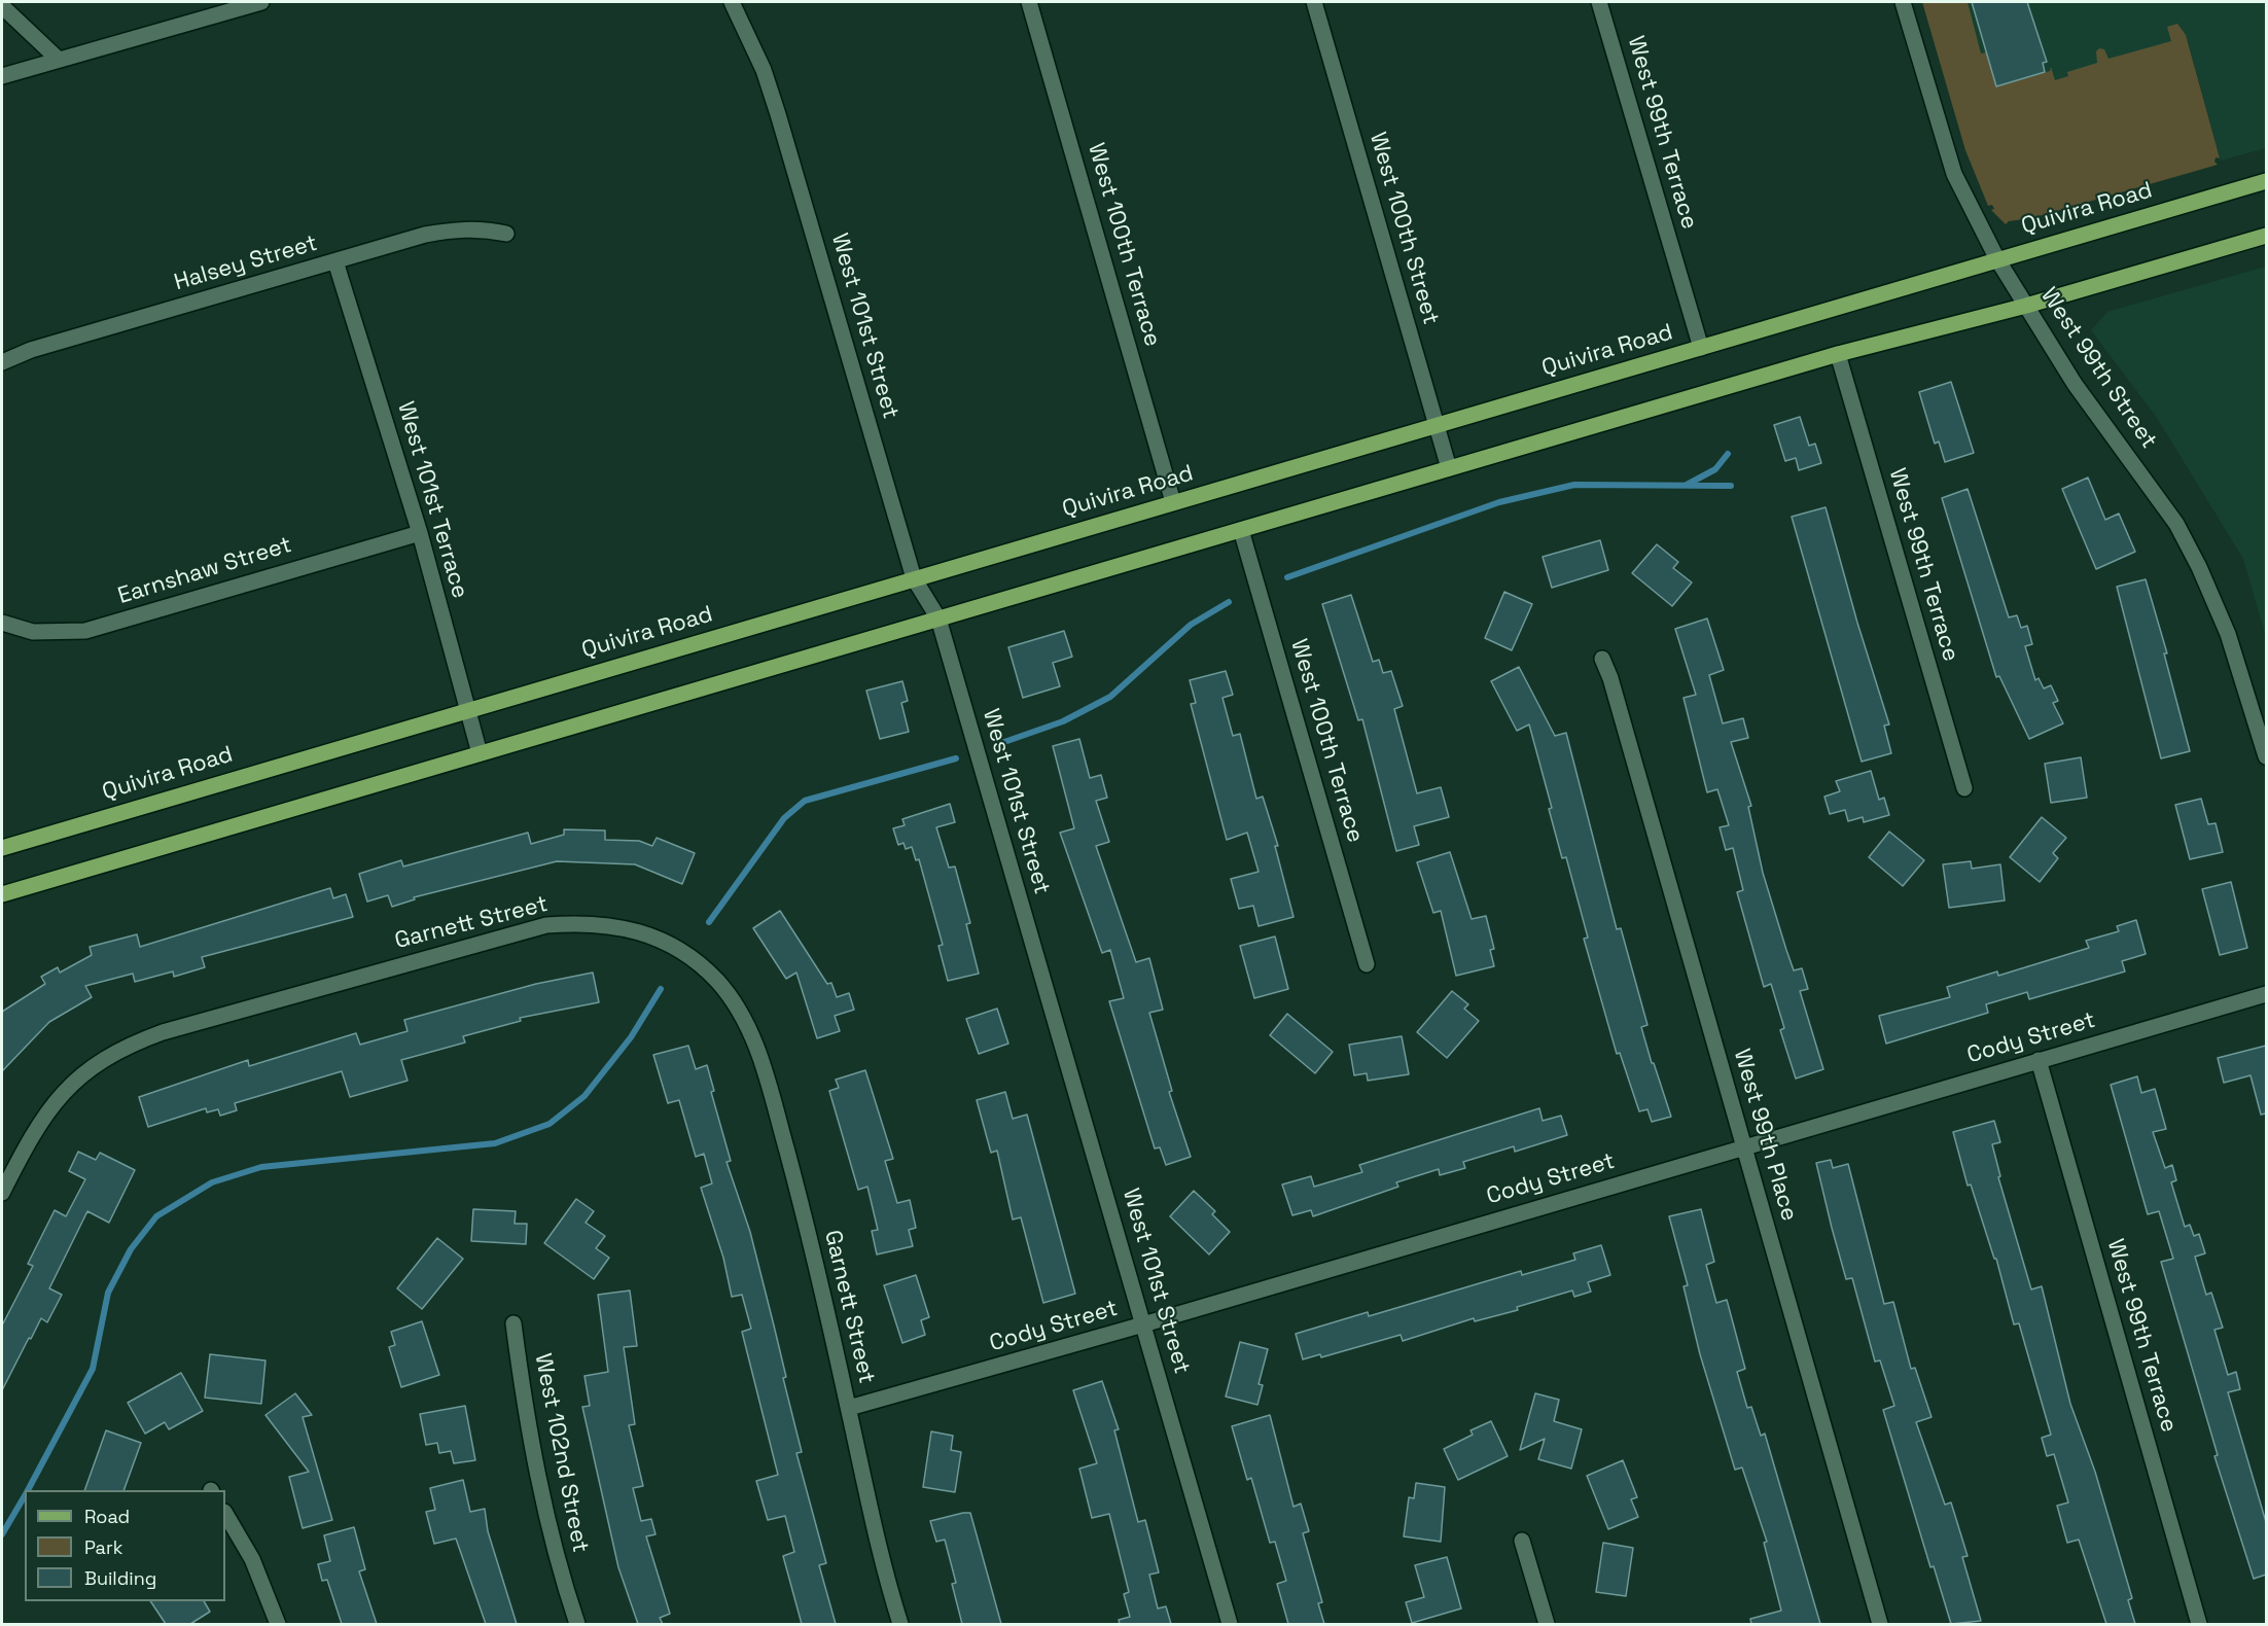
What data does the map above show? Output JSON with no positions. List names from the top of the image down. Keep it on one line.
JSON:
{"streets":{"main road":["Quivira Road"],"street":["West 99th Terrace","West 100th Street","West 100th Terrace","Halsey Street","West 101st Street","West 99th Street","West 101st Terrace","Earnshaw Street","Garnett Street","Cody Street","West 99th Place","West 102nd Street"]},"crossings":[["West 99th Terrace","Quivira Road"],["West 99th Terrace","Cody Street"],["Quivira Road","West 100th Street"],["Quivira Road","West 100th Terrace"],["Quivira Road","West 101st Street"],["Quivira Road","West 99th Street"],["Quivira Road","West 101st Terrace"],["Halsey Street","West 101st Terrace"],["West 101st Street","Cody Street"],["West 101st Terrace","Earnshaw Street"],["Garnett Street","Cody Street"],["Cody Street","West 99th Place"]],"legend":["Road","Park","Building"]}
